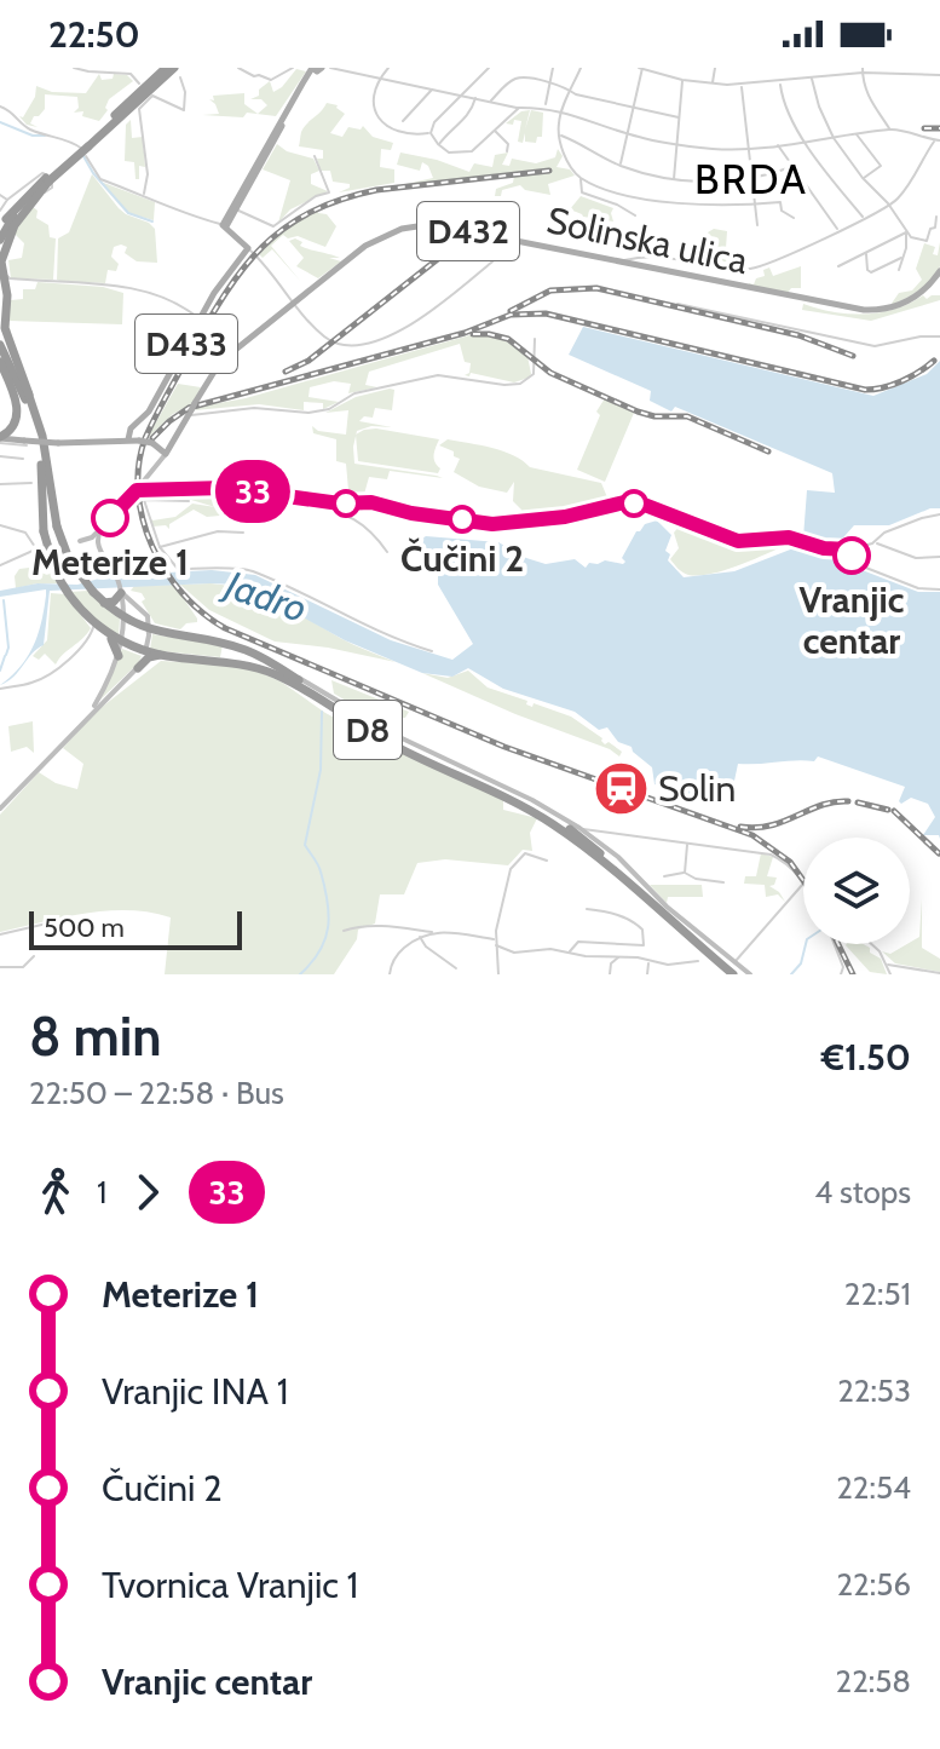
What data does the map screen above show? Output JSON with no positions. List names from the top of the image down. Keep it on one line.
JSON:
{"streets":{"highway":["D8"],"main road":["D432","Solinska ulica","D433"]},"crossings":[["D432","Solinska ulica"]],"districts":["BRDA"],"water":["Jadro"],"places":{"other":["Meterize 1","Čučini 2","Vranjic centar"],"station":["Solin"]},"lines":["bus line 33"],"scale_bar":"500 m","page":{"status":"22:50","on_map":"33","scale":"500 m","heading":["8 min","22:50 – 22:58 · Bus","€1.50"],"legs":["1","33","4 stops"],"list":[{"name":"Meterize 1","value":"22:51"},{"name":"Vranjic INA 1","value":"22:53"},{"name":"Čučini 2","value":"22:54"},{"name":"Tvornica Vranjic 1","value":"22:56"},{"name":"Vranjic centar","value":"22:58"}]}}
